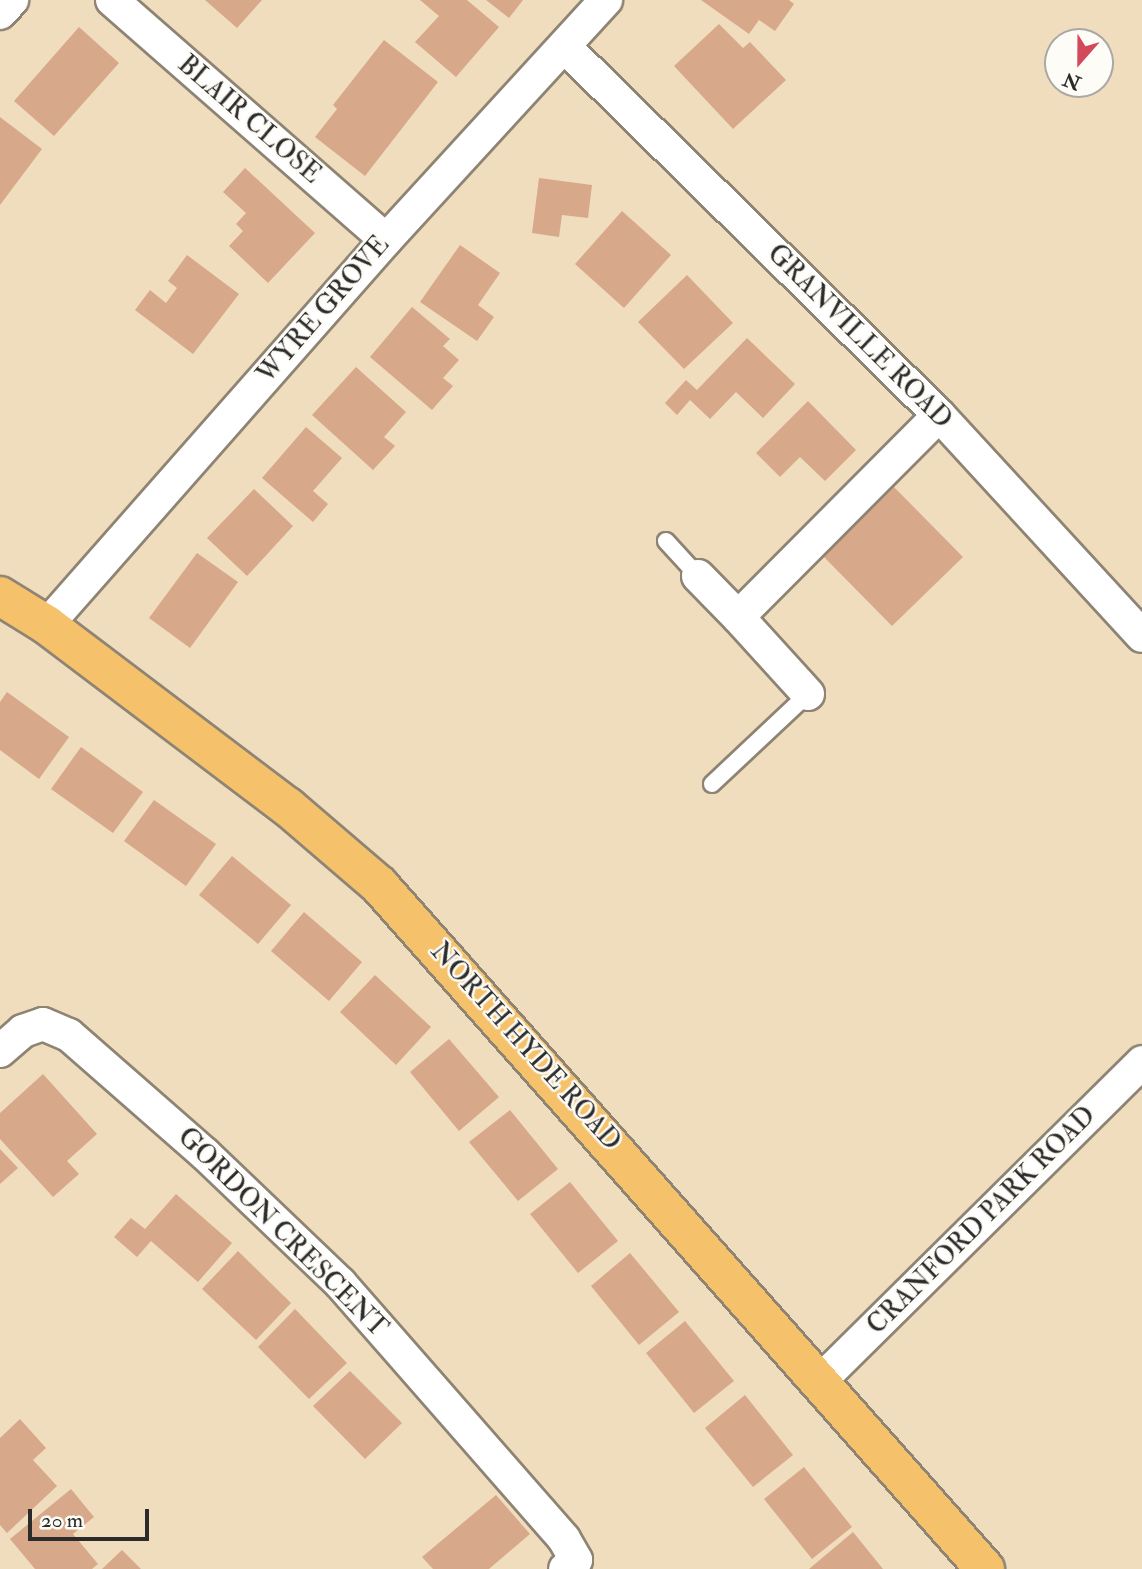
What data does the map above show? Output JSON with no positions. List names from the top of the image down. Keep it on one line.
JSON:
{"streets":{"main road":["NORTH HYDE ROAD"],"street":["BLAIR CLOSE","WYRE GROVE","GRANVILLE ROAD","CRANFORD PARK ROAD","GORDON CRESCENT"]},"crossings":[["BLAIR CLOSE","WYRE GROVE"],["WYRE GROVE","GRANVILLE ROAD"],["WYRE GROVE","NORTH HYDE ROAD"],["NORTH HYDE ROAD","CRANFORD PARK ROAD"]],"scale_bar":"20 m","north":"bottom"}
